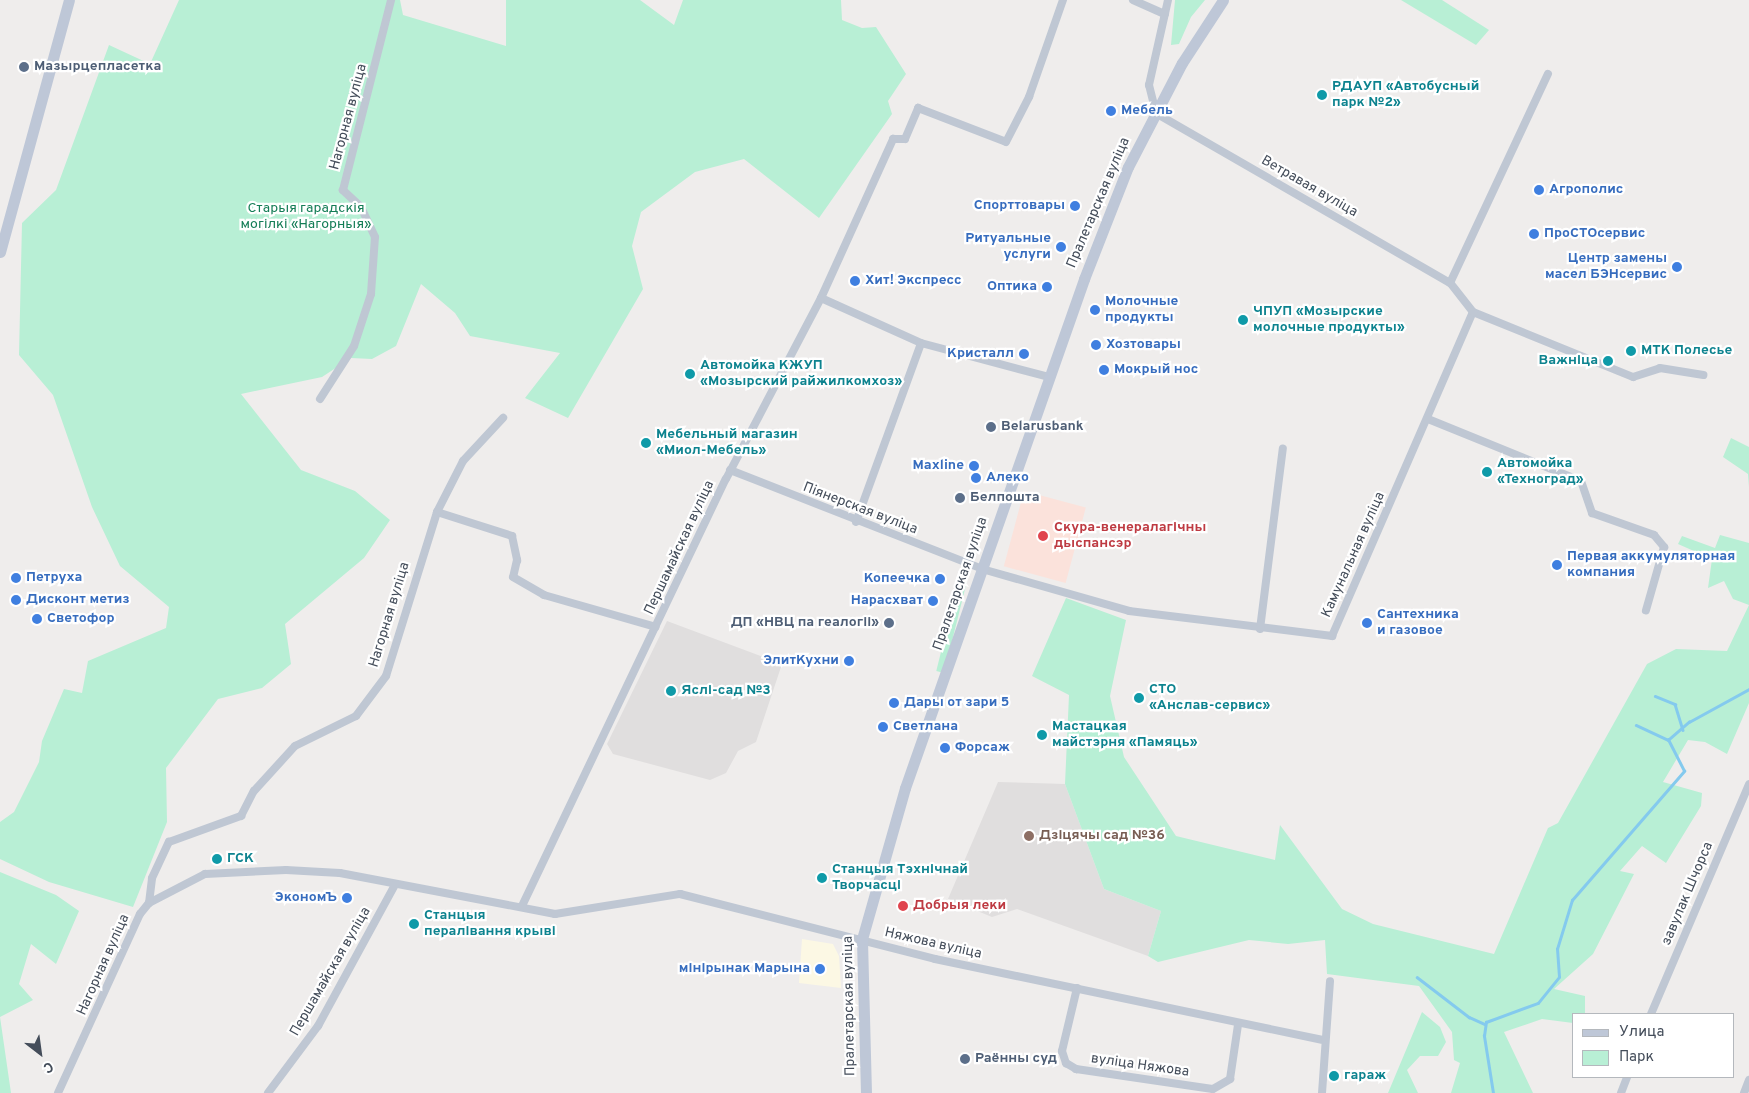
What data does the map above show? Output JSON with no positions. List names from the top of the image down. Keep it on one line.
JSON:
{"streets":{"main road":["Пралетарская вуліца"],"street":["Нагорная вуліца","Ветравая вуліца","Піянерская вуліца","Першамайская вуліца","Камунальная вуліца","завулак Шчорса","Няжова вуліца","вуліца Няжова"]},"crossings":[["Нагорная вуліца","Першамайская вуліца"],["Нагорная вуліца","Няжова вуліца"],["Ветравая вуліца","Пралетарская вуліца"],["Пралетарская вуліца","Піянерская вуліца"],["Пралетарская вуліца","Камунальная вуліца"],["Пралетарская вуліца","Няжова вуліца"],["Піянерская вуліца","Першамайская вуліца"],["Піянерская вуліца","Камунальная вуліца"],["Няжова вуліца","вуліца Няжова"]],"parks":["Старыя гарадскія могілкі «Нагорныя»"],"places":["Мазырцепласетка","РДАУП «Автобусный парк №2»","Мебель","Агрополис","Спорттовары","ПроСТОсервис","Ритуальные услуги","Центр замены масел БЭНсервис","Хит! Экспресс","Оптика","Молочные продукты","ЧПУП «Мозырские молочные продукты»","Хозтовары","МТК Полесье","Кристалл","Важніца","Мокрый нос","Автомойка КЖУП «Мозырский райжилкомхоз»","Belarusbank","Мебельный магазин «Миол-Мебель»","Maxline","Автомойка «Техноград»","Алеко","Белпошта","Скура-венералагічны дыспансэр","Первая аккумуляторная компания","Петруха","Копеечка","Дисконт метиз","Нарасхват","Светофор","ДП «НВЦ па геалогіі»","Сантехника и газовое","ЭлитКухни","Яслі-сад №3","СТО «Анслав-сервис»","Дары от зари 5","Светлана","Мастацкая майстэрня «Памяць»","Форсаж","Дзіцячы сад №36","ГСК","Станцыя Тэхнічнай Творчасці","ЭкономЪ","Добрыя леки","Станцыя пералівання крыві","мінірынак Марына","Раённы суд","гараж"],"legend":["Улица","Парк"],"north":"bottom right"}
